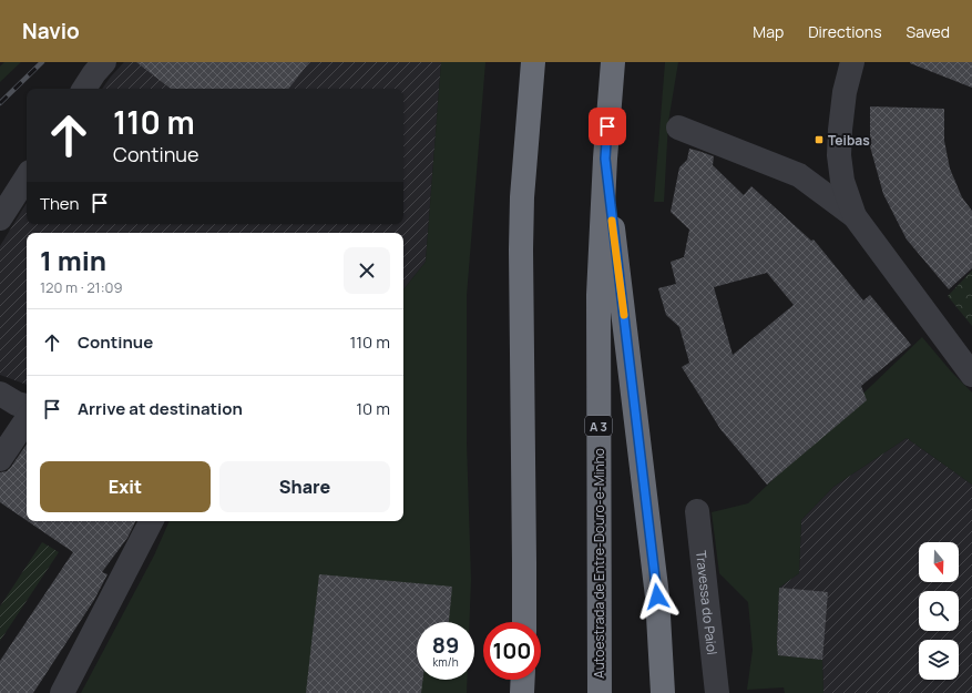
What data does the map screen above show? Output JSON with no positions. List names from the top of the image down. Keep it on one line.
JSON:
{"streets":{"highway":["A 3","Autoestrada de Entre-Douro-e-Minho"],"street":["Travessa do Paiol"]},"places":{"transit":["Teibas"]},"north":"bottom","page":{"header":"Navio","nav":["Map","Directions","Saved"],"turn":["110 m","Continue"],"then":"Then","heading":["1 min","120 m · 21:09"],"list":[{"name":"Continue","value":"110 m"},{"name":"Arrive at destination","value":"10 m"}],"buttons":["Exit","Share"],"speed":"89 km/h","limit":"100"}}
